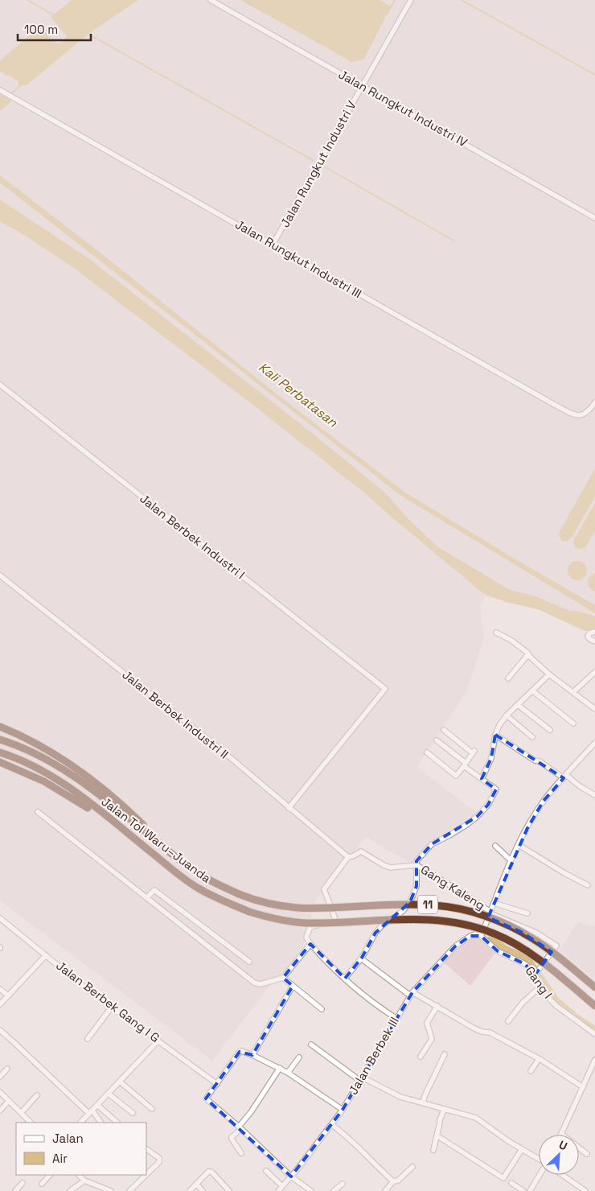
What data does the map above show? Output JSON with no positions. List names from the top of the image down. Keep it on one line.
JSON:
{"streets":{"highway":["Jalan Tol Waru–Juanda","11"],"street":["Jalan Rungkut Industri IV","Jalan Rungkut Industri V","Jalan Rungkut Industri III","Jalan Berbek Industri I","Jalan Berbek Industri II","Gang Kaleng","Gang I","Jalan Berbek Gang I G","Jalan Berbek III"]},"crossings":[["Jalan Rungkut Industri IV","Jalan Rungkut Industri V"],["Jalan Rungkut Industri V","Jalan Rungkut Industri III"],["Jalan Berbek Industri I","Jalan Berbek Industri II"],["Jalan Berbek Industri II","Gang Kaleng"],["Gang Kaleng","Gang I"],["Gang I","Jalan Berbek III"]],"water":["Kali Perbatasan"],"legend":["Jalan","Air"],"scale_bar":"100 m","north":"top right"}
